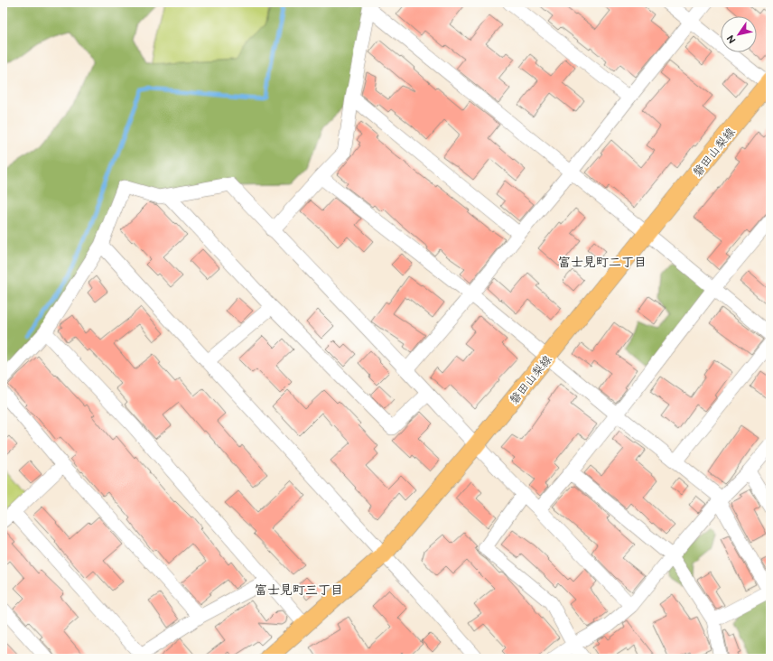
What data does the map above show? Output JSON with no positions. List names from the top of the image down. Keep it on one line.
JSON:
{"streets":{"main road":["磐田山梨線"]},"districts":["富士見町二丁目","富士見町三丁目"],"north":"bottom left"}
